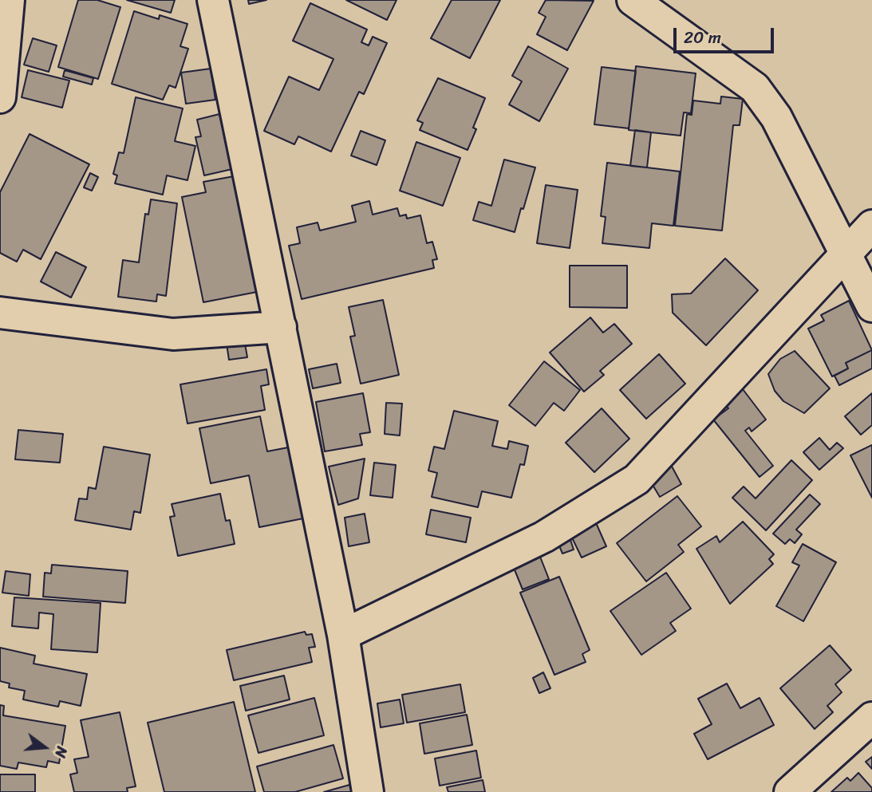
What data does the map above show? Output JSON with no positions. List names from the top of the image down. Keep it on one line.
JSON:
{"scale_bar":"20 m","north":"right"}
